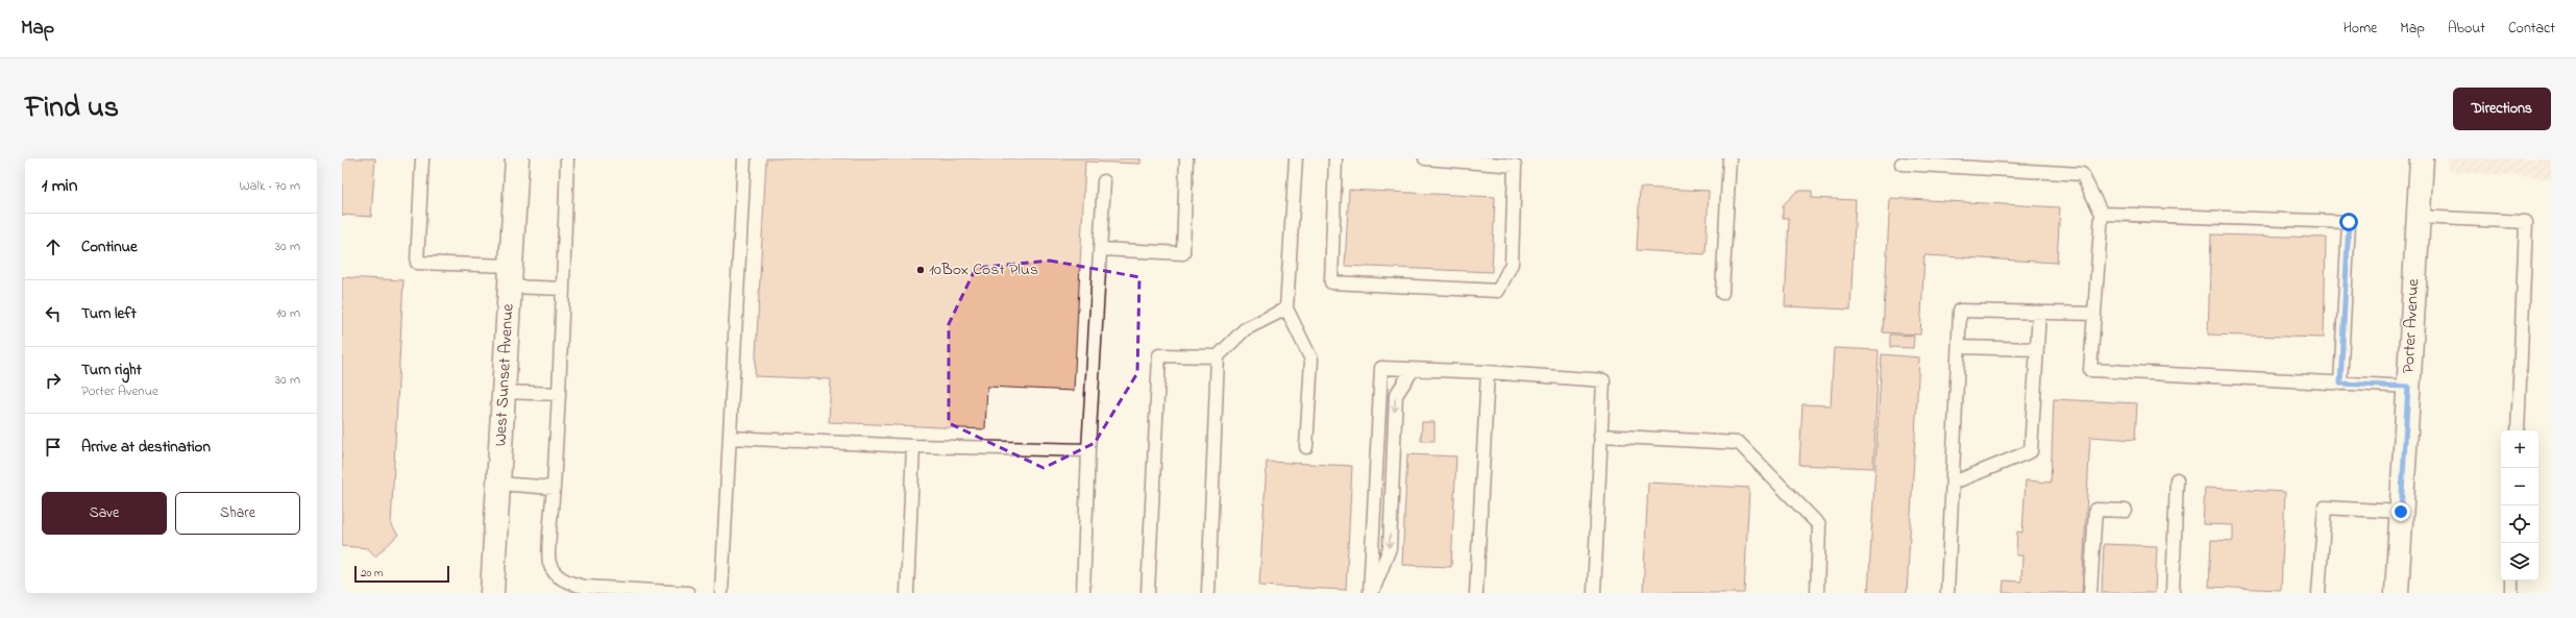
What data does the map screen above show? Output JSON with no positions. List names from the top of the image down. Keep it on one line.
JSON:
{"streets":{"street":["Porter Avenue","West Sunset Avenue"]},"places":["10Box Cost Plus"],"scale_bar":"20 m","page":{"header":"Map","nav":["Home","Map","About","Contact"],"title":"Find us","buttons":["Directions",["Save","Share"]],"heading":["1 min","Walk · 70 m"],"list":[["Continue","30 m"],["Turn left","10 m"],["Turn right","Porter Avenue","30 m"],"Arrive at destination"],"map_buttons":["+","−"],"scale":"20 m"}}
